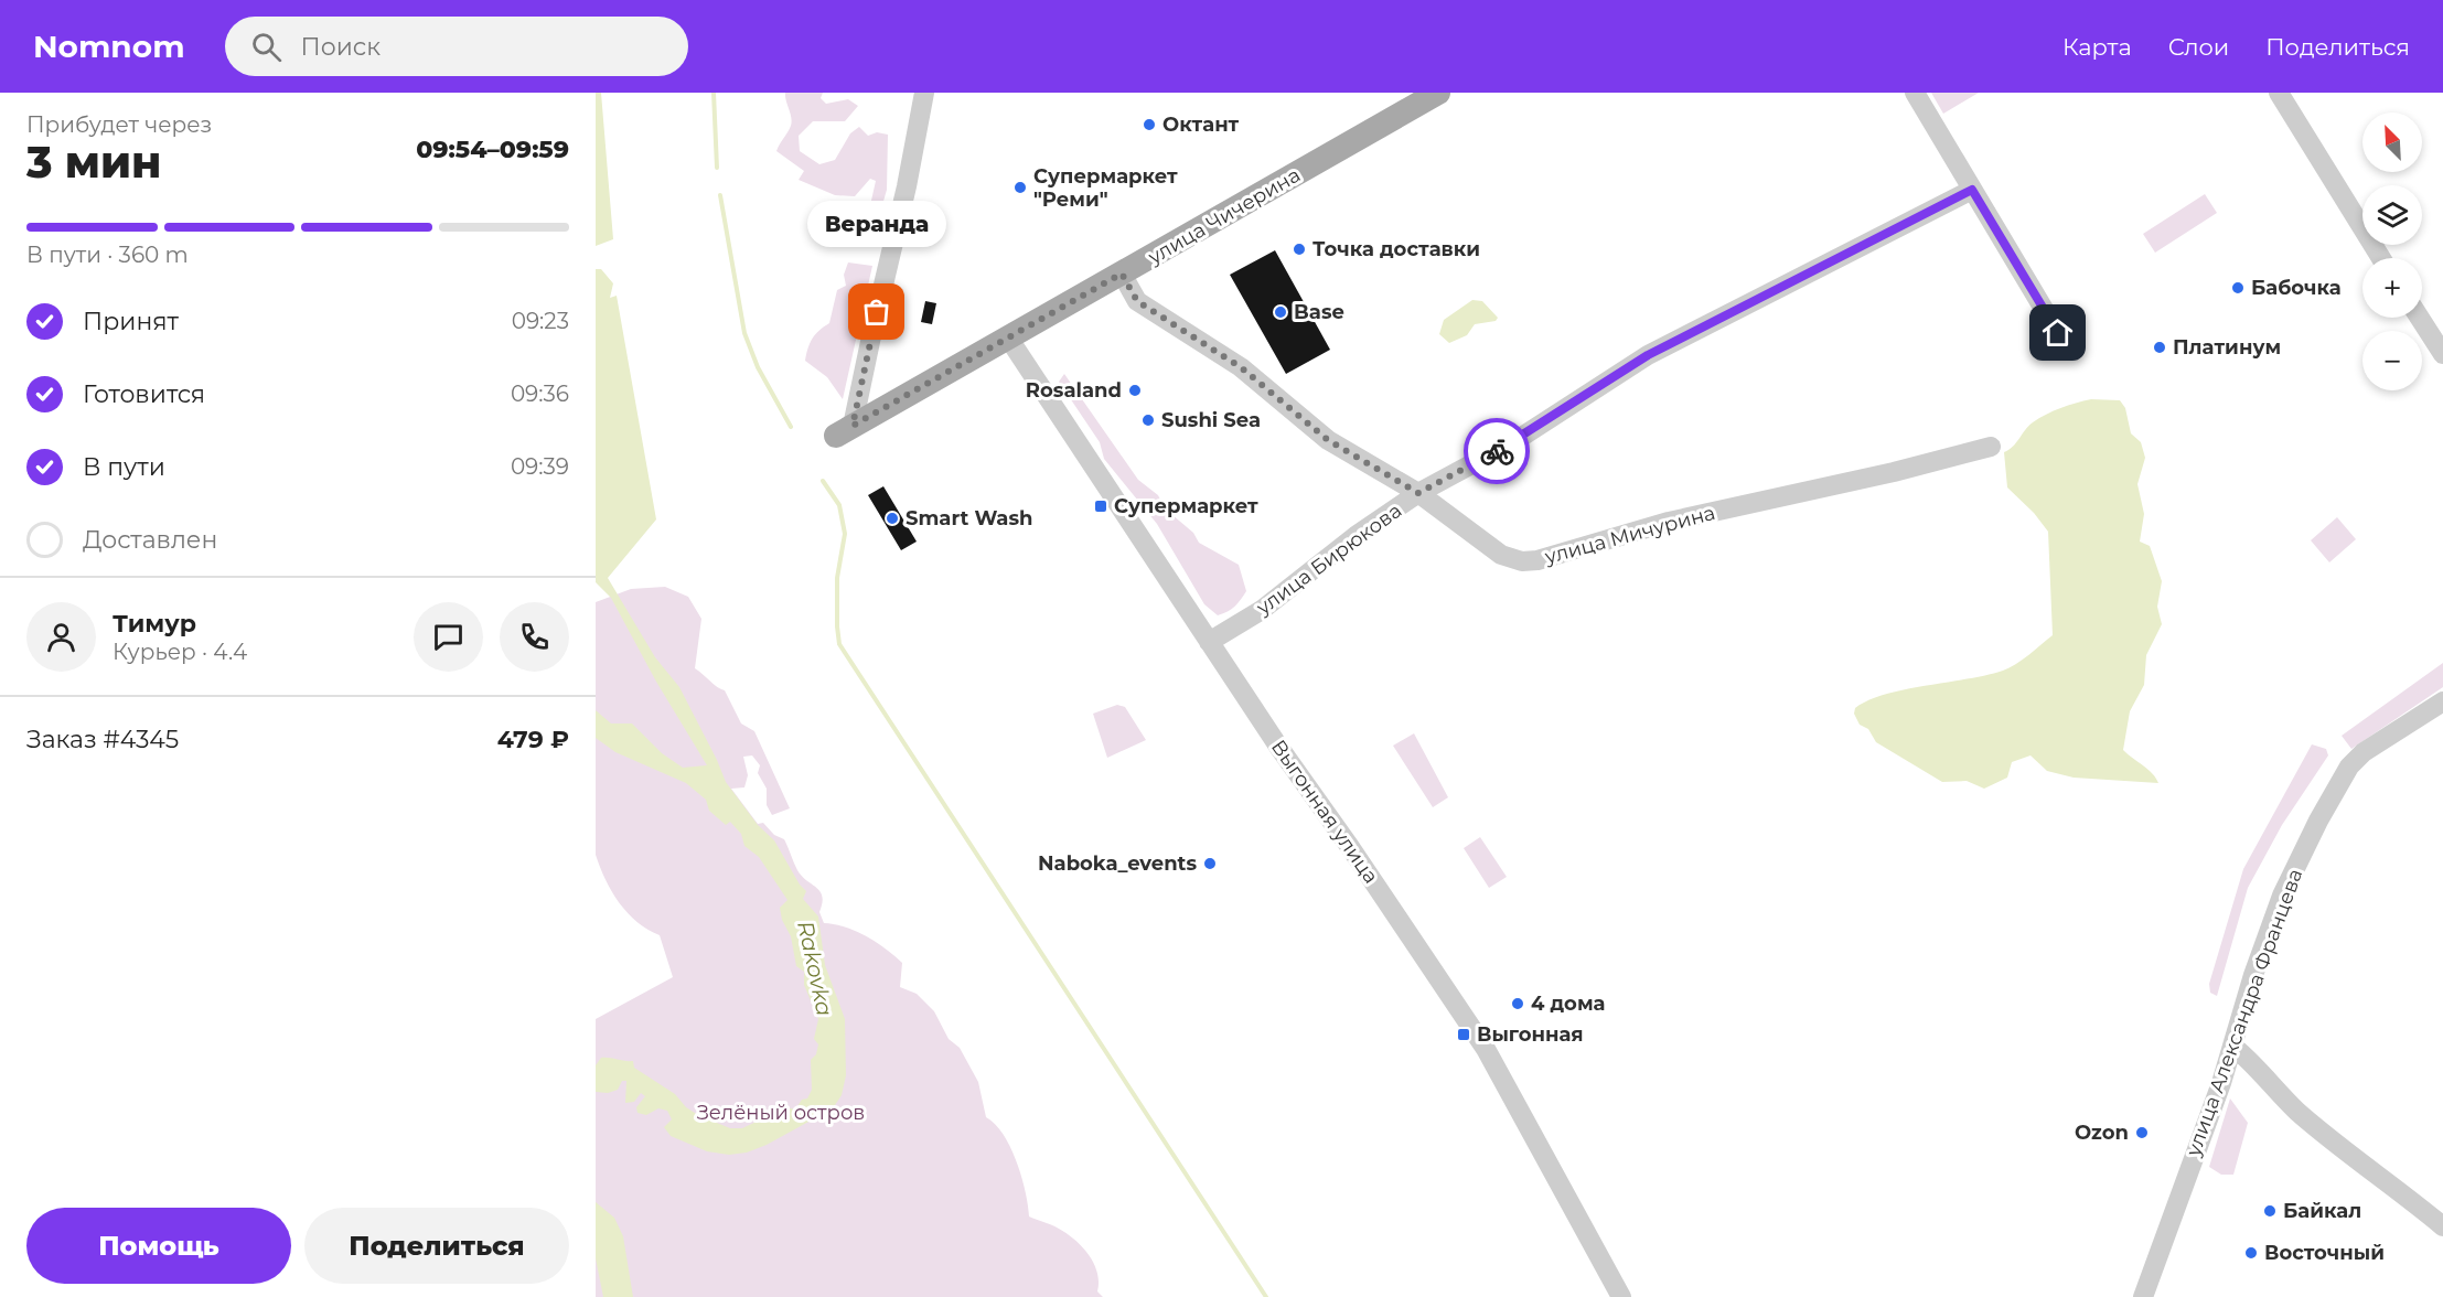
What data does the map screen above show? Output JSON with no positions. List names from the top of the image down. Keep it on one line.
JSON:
{"streets":{"main road":["улица Чичерина"],"street":["улица Мичурина","улица Бирюкова","Выгонная улица","улица Александра Францева"]},"crossings":[["улица Чичерина","улица Мичурина"],["улица Чичерина","Выгонная улица"],["улица Мичурина","улица Бирюкова"],["улица Бирюкова","Выгонная улица"]],"water":["Rakovka"],"parks":["Зелёный остров"],"places":{"other":["Октант","Супермаркет \"Реми\"","Точка доставки","Бабочка","Веранда","Base","Платинум","Rosaland","Sushi Sea","Smart Wash","Naboka_events","4 дома","Ozon","Байкал","Восточный"],"transit":["Супермаркет","Выгонная"]},"north":"top left","page":{"header":"Nomnom","search":"Поиск","nav":["Карта","Слои","Поделиться"],"heading":["3 мин","Прибудет через","09:54–09:59"],"panel":["Тимур","Курьер · 4.4","Заказ #4345","479 ₽"],"map_buttons":["+","−"],"bubble":"Веранда","bar":"В пути · 360 m","list":[["Принят","09:23"],["Готовится","09:36"],["В пути","09:39"],"Доставлен"],"buttons":["Помощь","Поделиться"]}}
